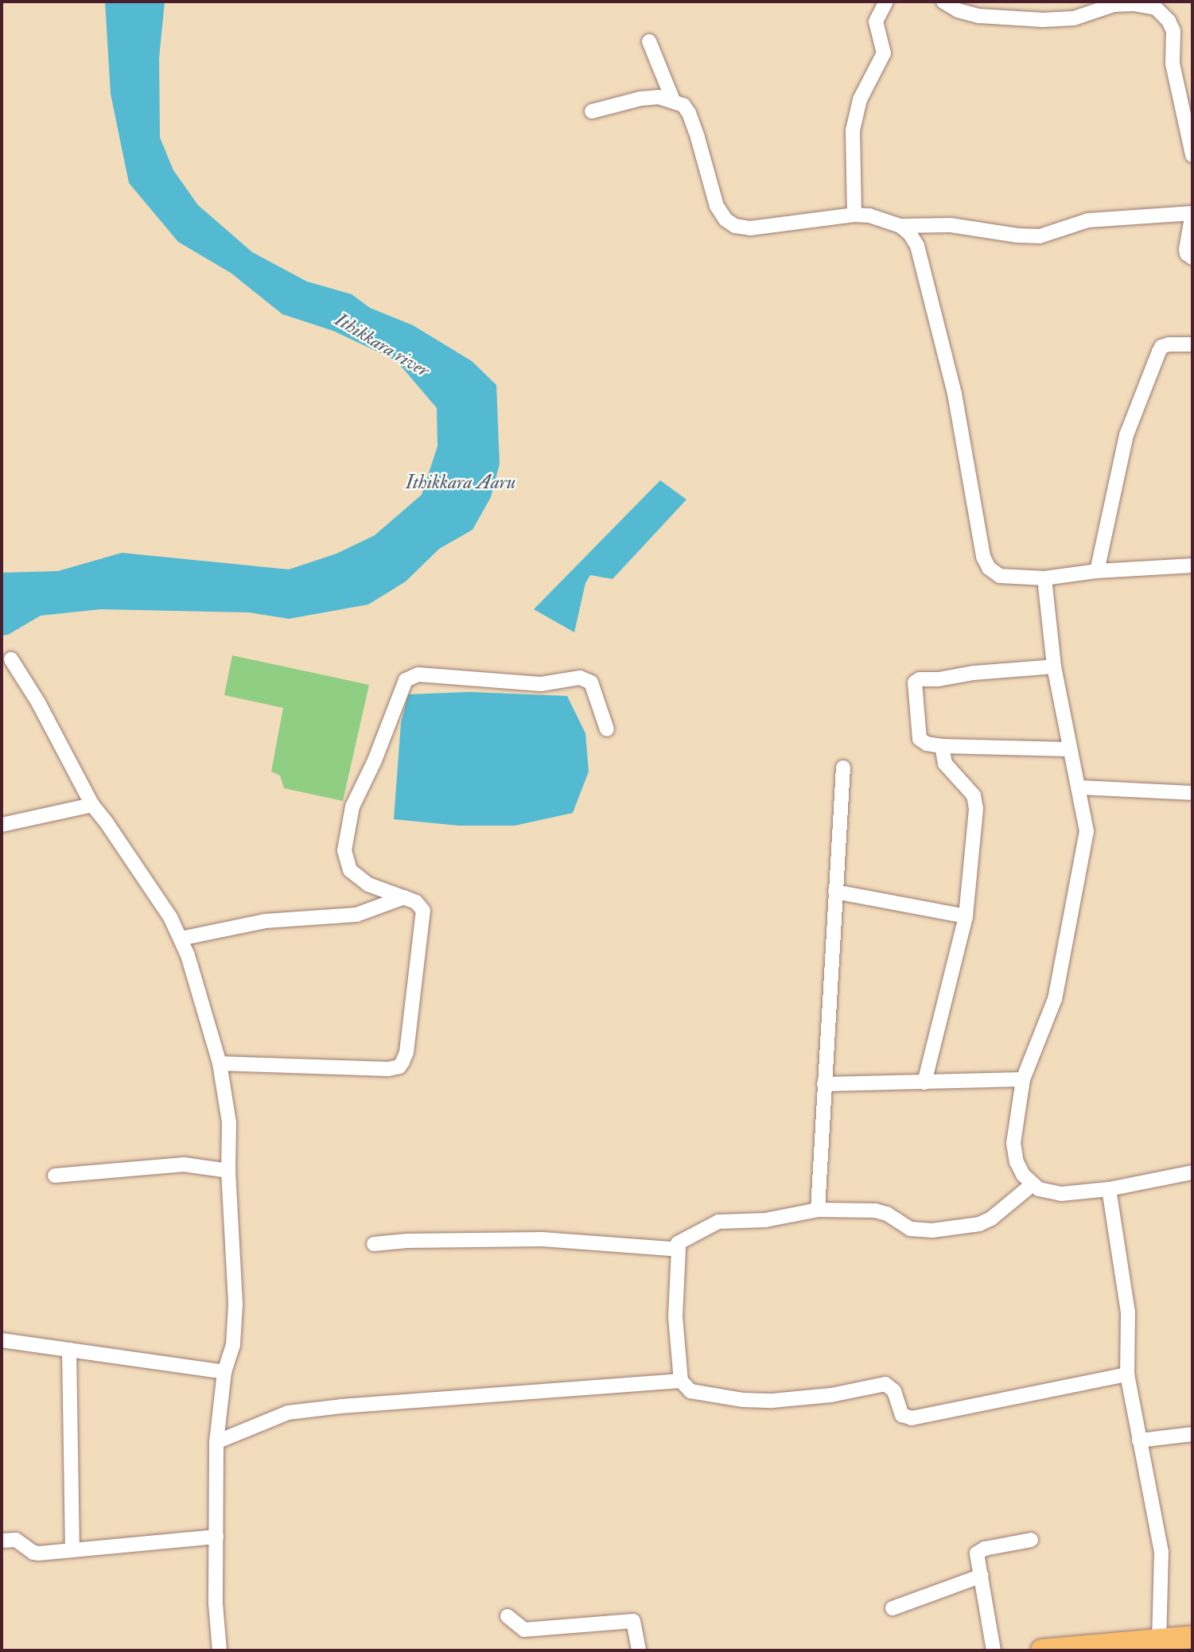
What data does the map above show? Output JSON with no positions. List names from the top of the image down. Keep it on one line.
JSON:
{"water":["Ithikkara river","Ithikkara Aaru"]}
